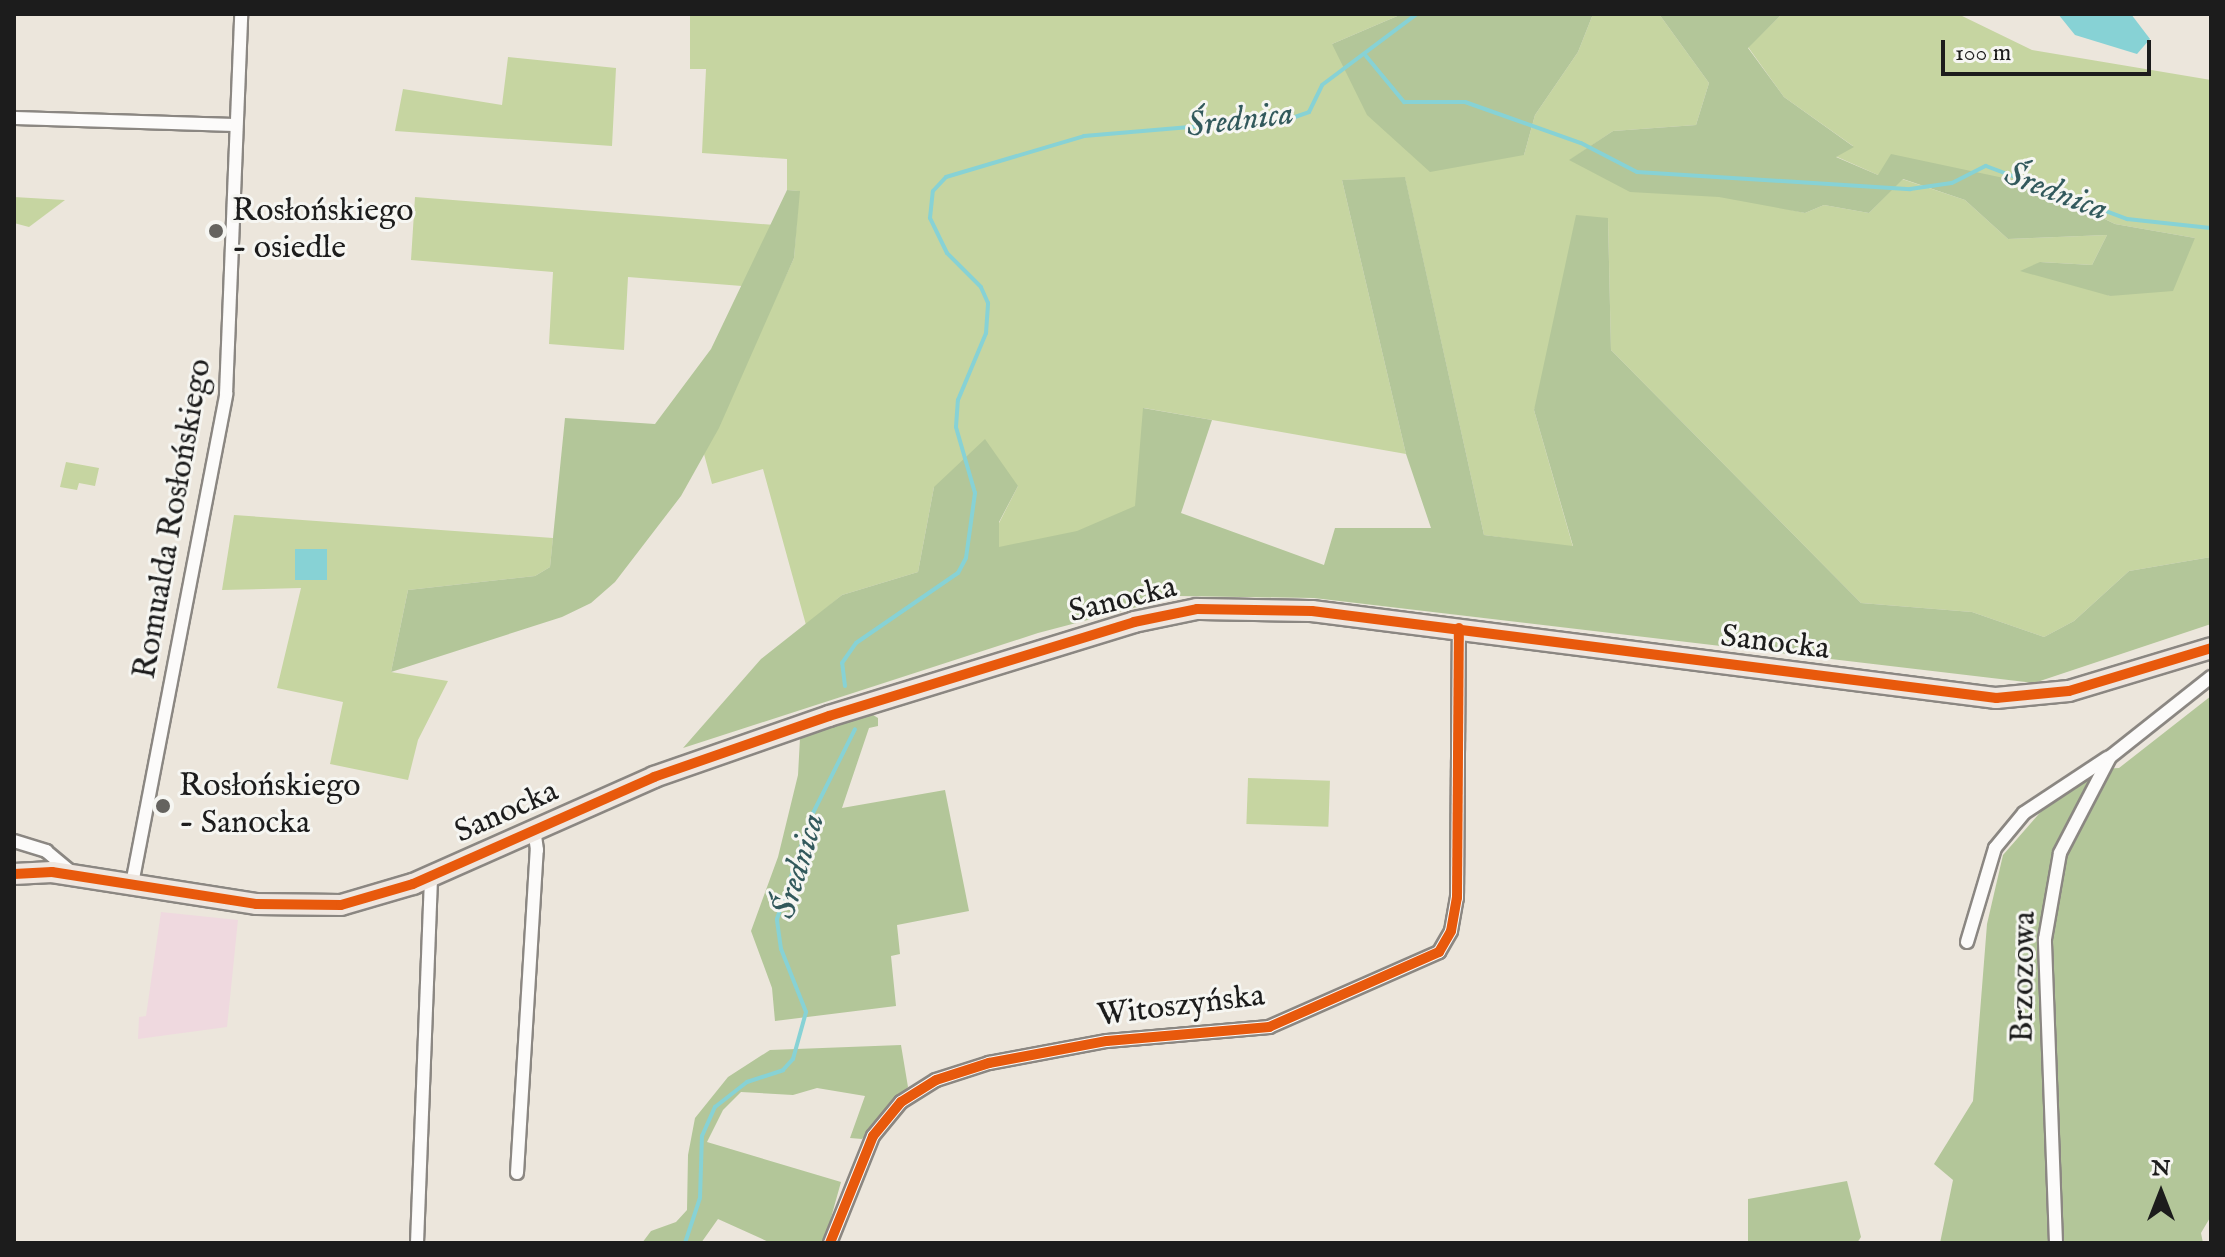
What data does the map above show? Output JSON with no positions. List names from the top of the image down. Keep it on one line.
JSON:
{"streets":{"main road":["Sanocka"],"street":["Romualda Rosłońskiego","Brzozowa","Witoszyńska"]},"crossings":[["Romualda Rosłońskiego","Sanocka"],["Sanocka","Witoszyńska"]],"water":["Średnica"],"places":["Rosłońskiego - osiedle","Rosłońskiego - Sanocka"],"scale_bar":"100 m","north":"top"}
